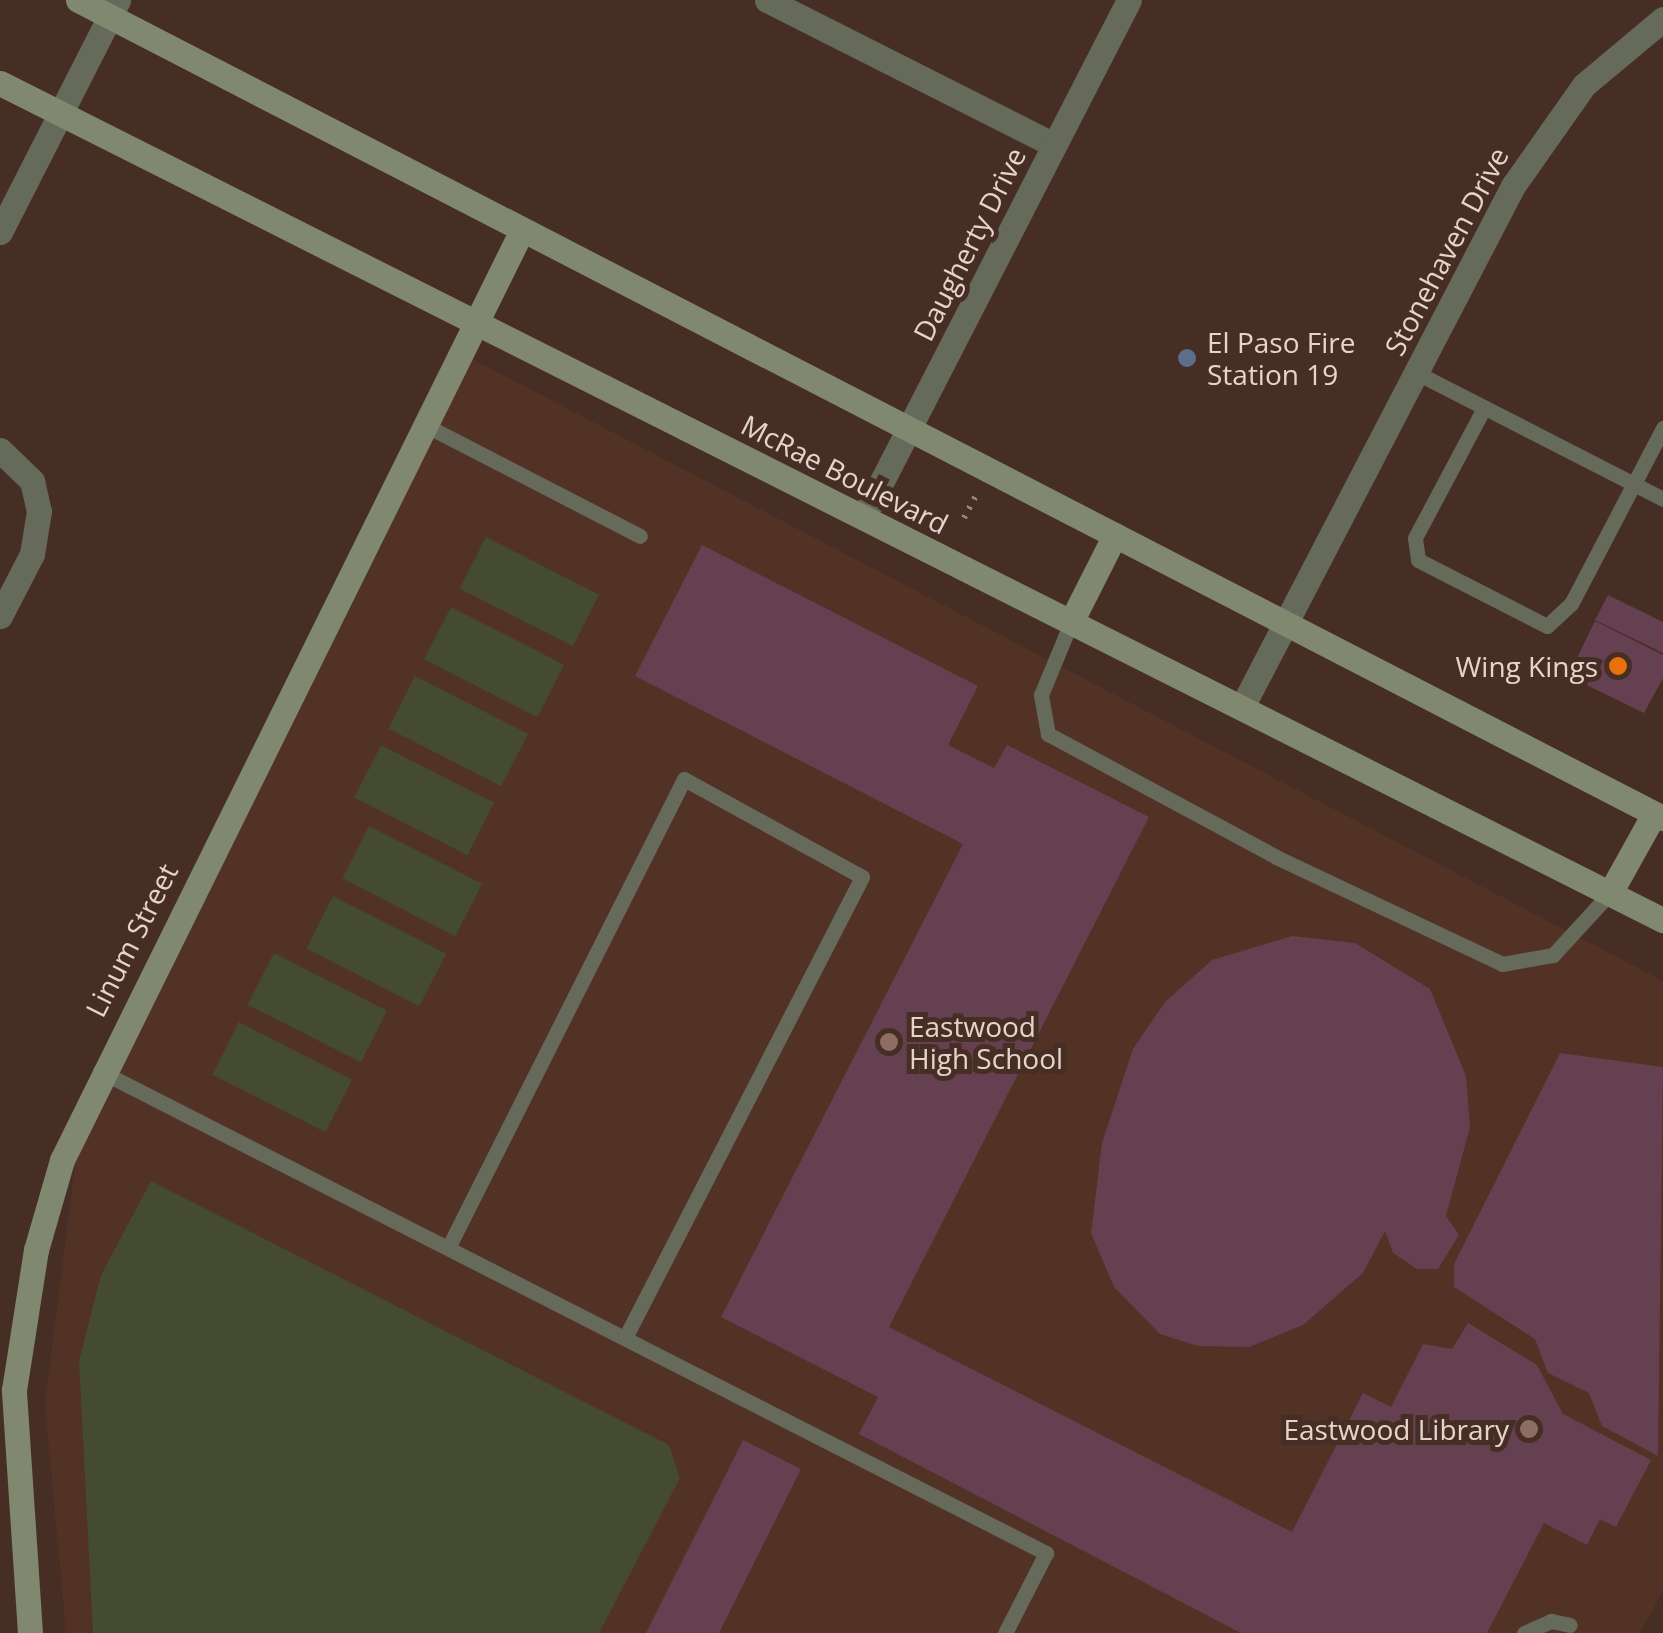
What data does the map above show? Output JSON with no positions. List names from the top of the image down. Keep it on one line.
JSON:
{"streets":{"main road":["McRae Boulevard","Linum Street"],"street":["Daugherty Drive","Stonehaven Drive"]},"crossings":[["Daugherty Drive","McRae Boulevard"],["Stonehaven Drive","McRae Boulevard"],["McRae Boulevard","Linum Street"]],"places":["El Paso Fire Station 19","Wing Kings","Eastwood High School","Eastwood Library"]}
